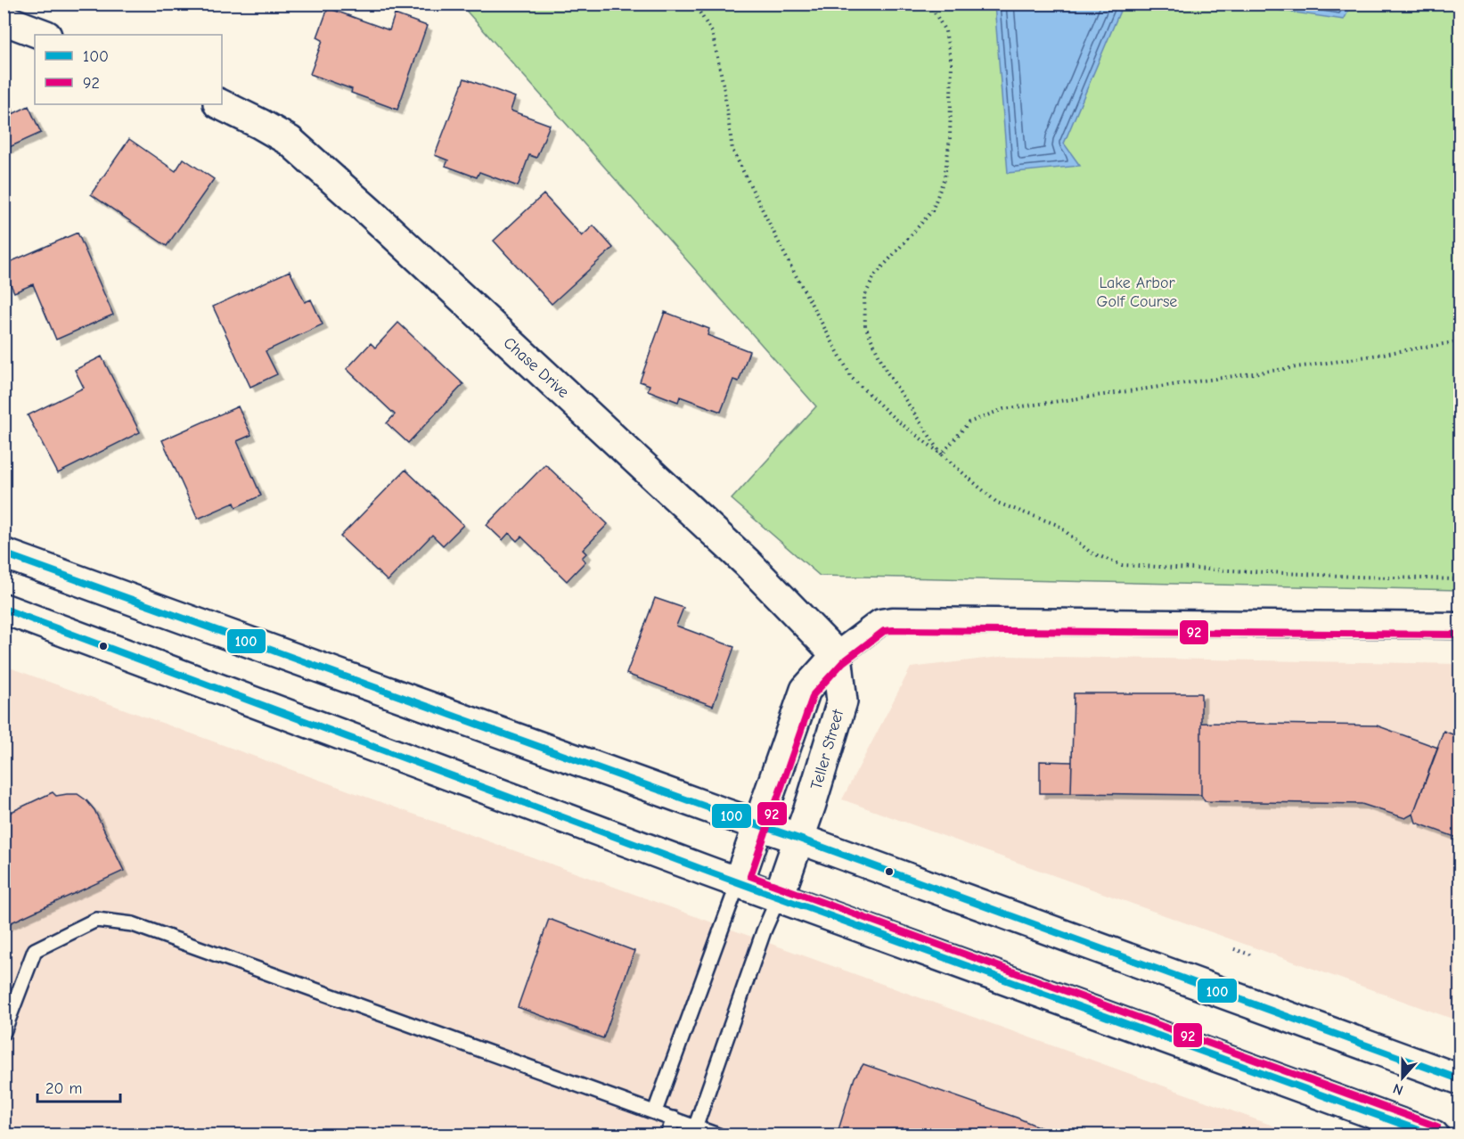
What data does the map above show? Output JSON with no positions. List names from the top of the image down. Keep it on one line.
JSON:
{"streets":{"main road":["Chase Drive","Teller Street"]},"crossings":[["Chase Drive","Teller Street"]],"parks":["Lake Arbor Golf Course"],"lines":["transit line 100","transit line 92"],"legend":["100","92"],"scale_bar":"20 m","north":"bottom"}
